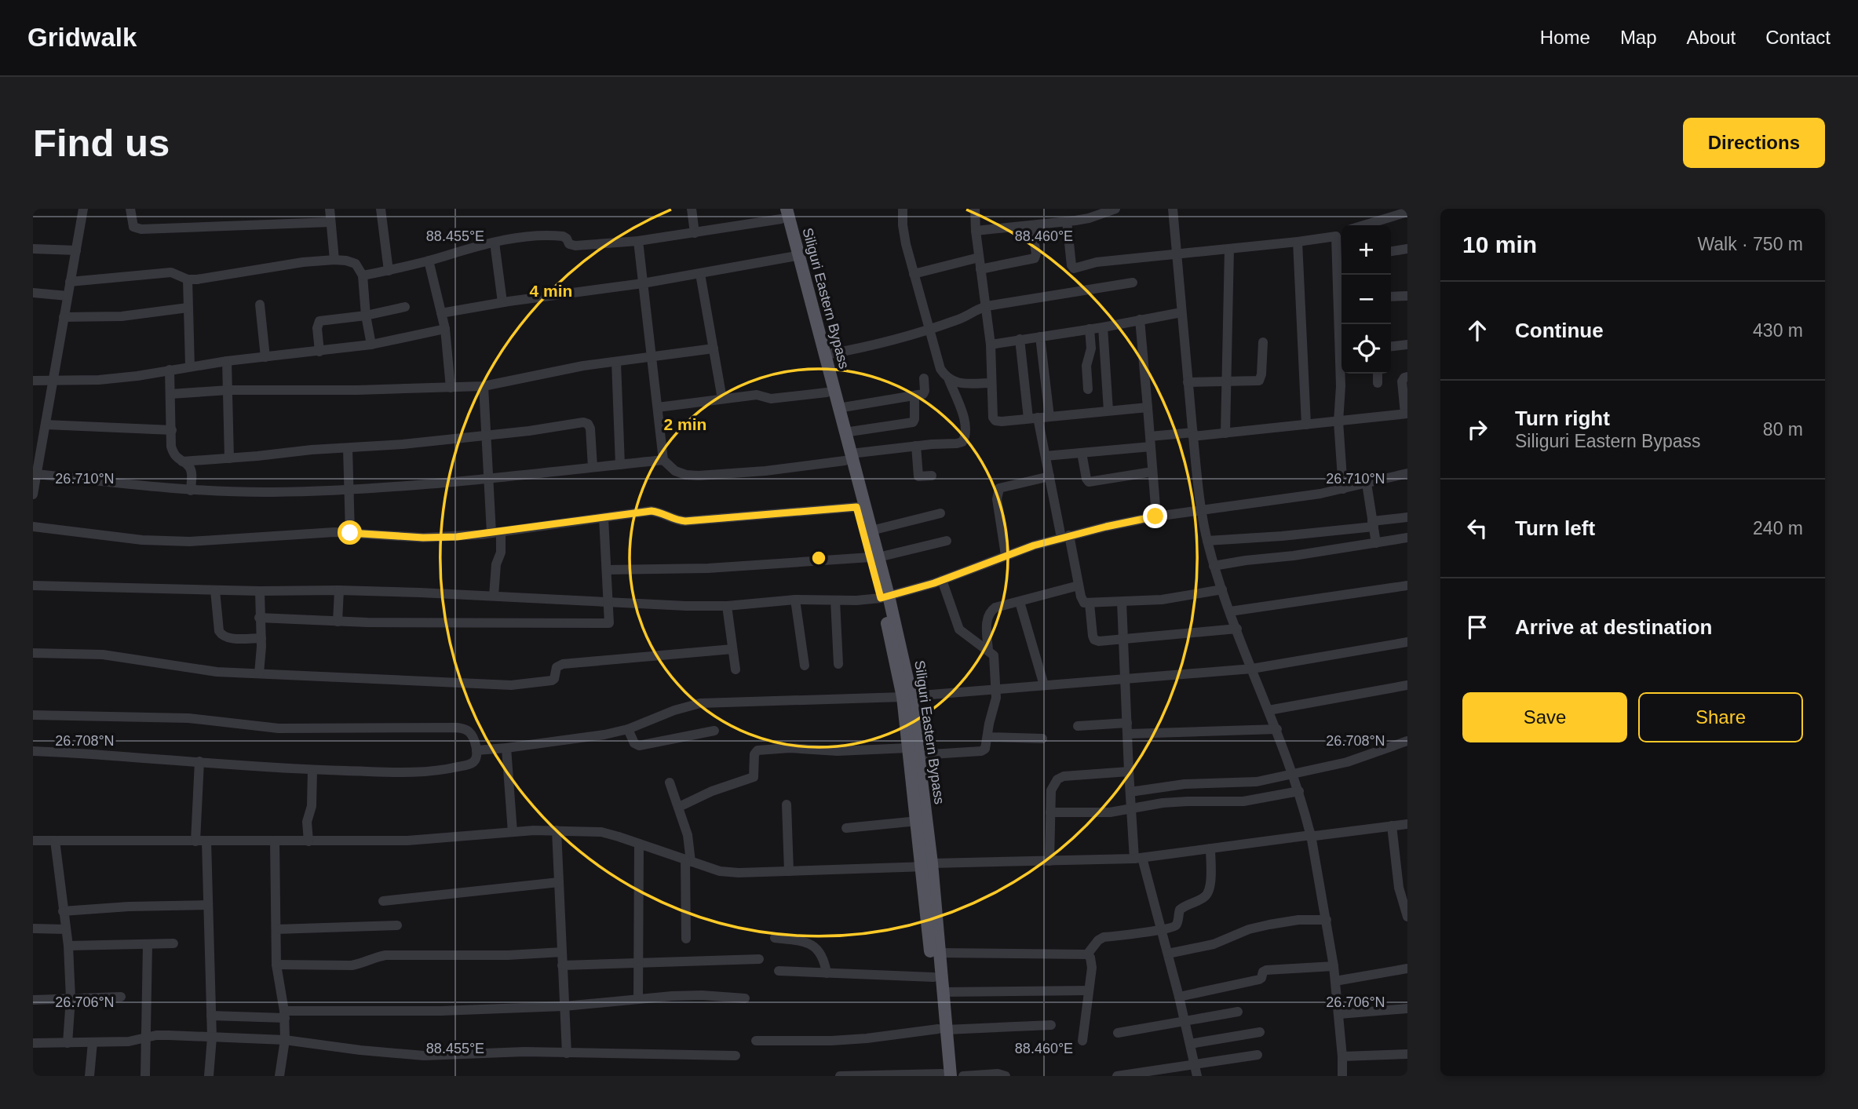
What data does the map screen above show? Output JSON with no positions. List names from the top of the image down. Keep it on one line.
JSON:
{"streets":{"main road":["Siliguri Eastern Bypass"]},"page":{"header":"Gridwalk","nav":["Home","Map","About","Contact"],"buttons":["Directions",["Save","Share"]],"title":"Find us","heading":["10 min","Walk · 750 m"],"map_buttons":["+","−"],"list":[["Continue","430 m"],["Turn right","Siliguri Eastern Bypass","80 m"],["Turn left","240 m"],"Arrive at destination"]},"coordinates":["88.455°E","88.460°E","26.710°N","26.708°N","26.706°N"],"rings":["4 min","2 min"]}
